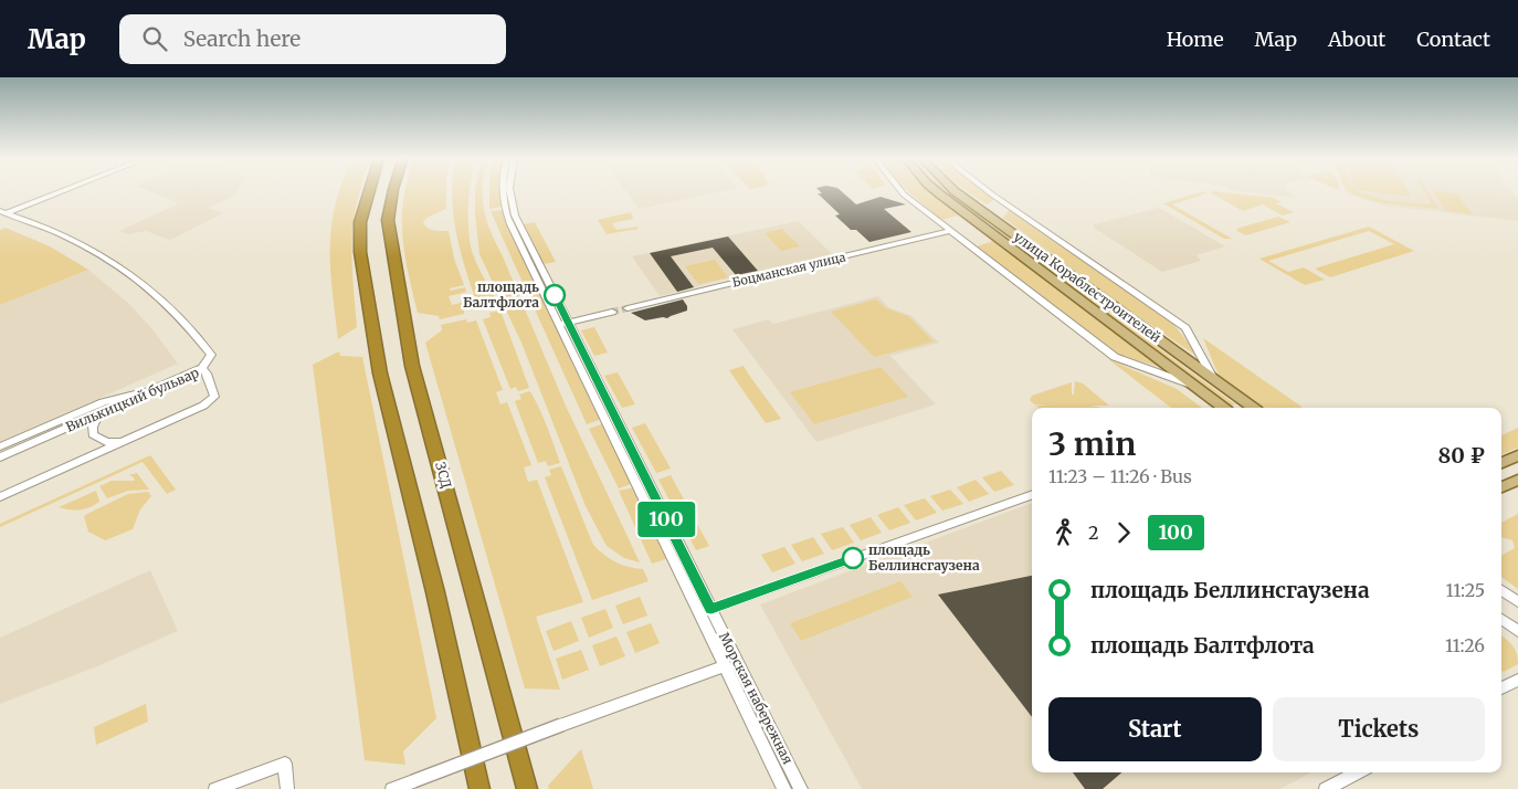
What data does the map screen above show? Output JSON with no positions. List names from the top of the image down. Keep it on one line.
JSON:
{"streets":{"highway":["ЗСД"],"main road":["улица Кораблестроителей"],"street":["Боцманская улица","Вилькицкий бульвар","Морская набережная"]},"crossings":[["Боцманская улица","улица Кораблестроителей"]],"places":["площадь Балтфлота","площадь Беллинсгаузена"],"lines":["bus line 100"],"page":{"header":"Map","search":"Search here","nav":["Home","Map","About","Contact"],"on_map":"100","heading":["3 min","11:23 – 11:26 · Bus","80 ₽"],"legs":["2","100"],"list":[{"name":"площадь Беллинсгаузена","value":"11:25"},{"name":"площадь Балтфлота","value":"11:26"}],"buttons":["Start","Tickets"]}}
